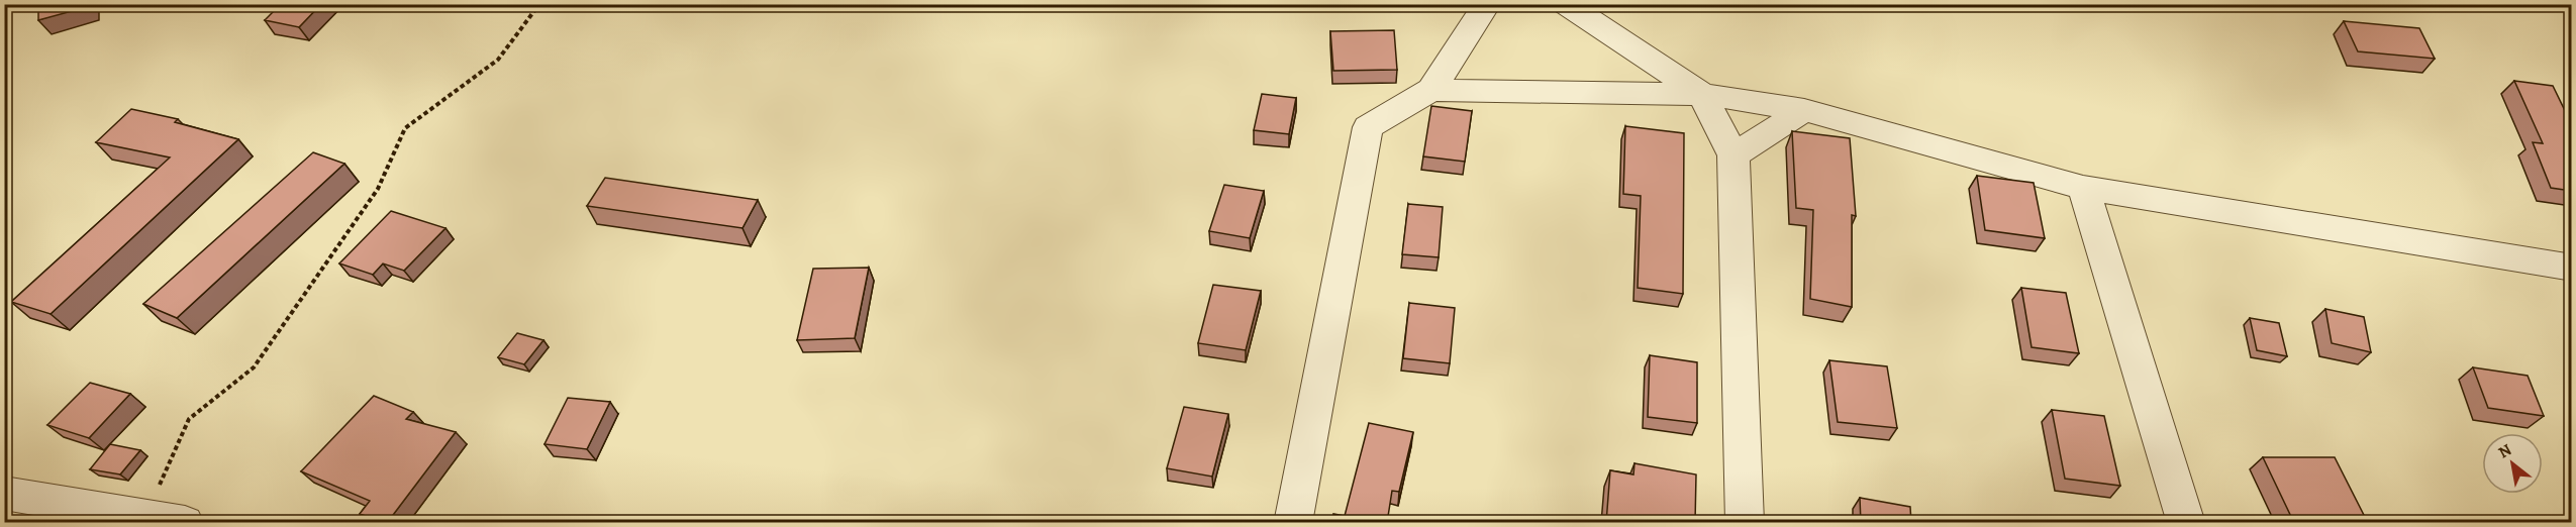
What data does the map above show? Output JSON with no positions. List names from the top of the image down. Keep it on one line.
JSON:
{"north":"top left"}
